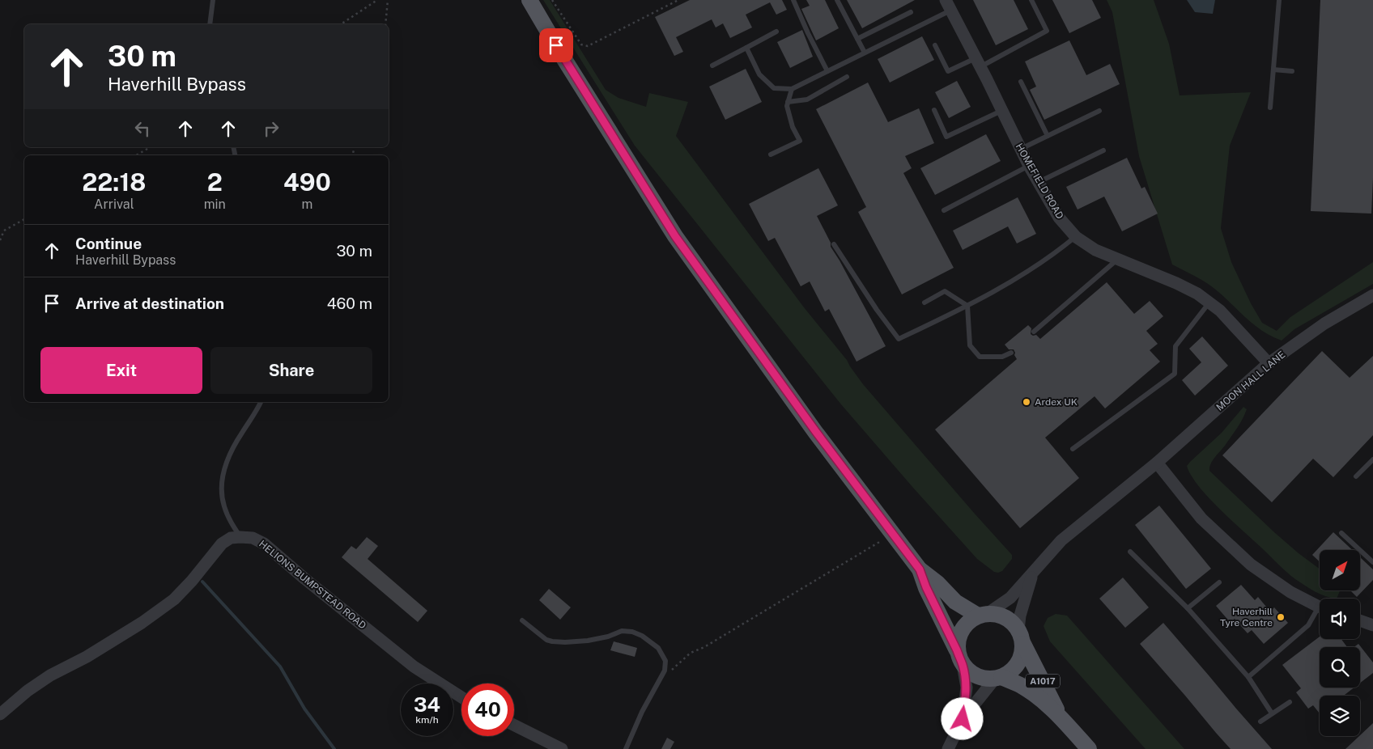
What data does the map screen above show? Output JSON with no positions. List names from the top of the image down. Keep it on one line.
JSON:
{"streets":{"main road":["A1017"],"street":["HOMEFIELD ROAD","MOON HALL LANE","HELIONS BUMPSTEAD ROAD"]},"crossings":[["HOMEFIELD ROAD","MOON HALL LANE"]],"places":["Ardex UK","Haverhill Tyre Centre"],"north":"top right","page":{"turn":["30 m","Haverhill Bypass"],"eta":["22:18","Arrival","2","min","490","m"],"list":[{"name":"Continue","note":"Haverhill Bypass","value":"30 m"},{"name":"Arrive at destination","value":"460 m"}],"buttons":["Exit","Share"],"speed":"34 km/h","limit":"40"}}
